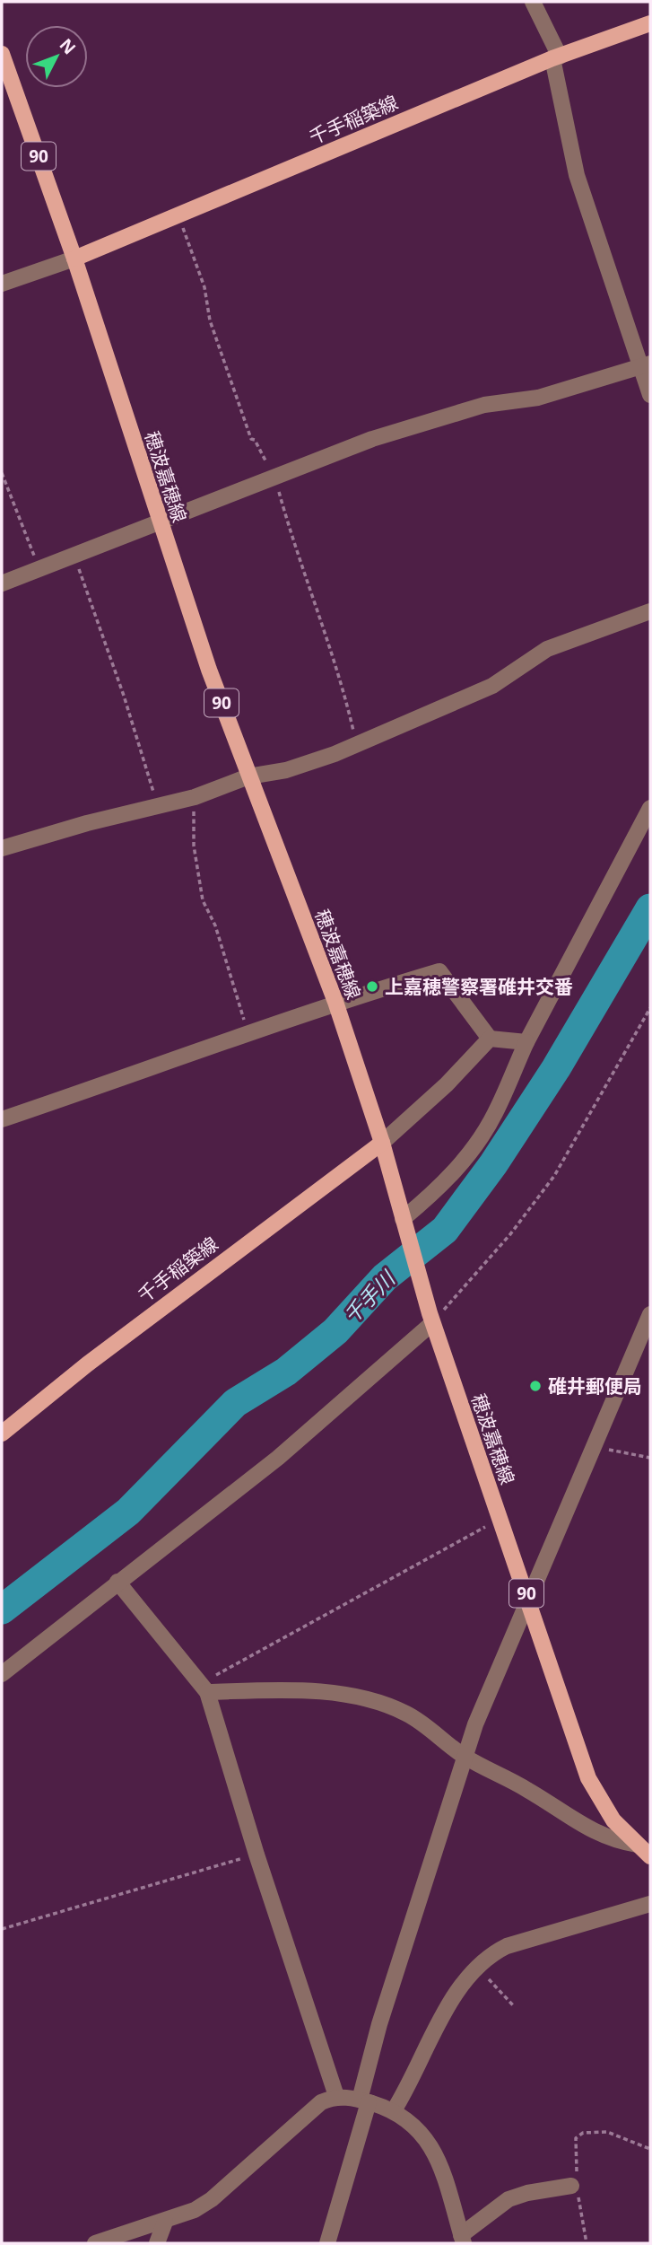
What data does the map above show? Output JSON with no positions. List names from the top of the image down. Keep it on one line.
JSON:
{"streets":{"main road":["千手稲築線","90","穂波嘉穂線"]},"crossings":[["千手稲築線","穂波嘉穂線"]],"water":["千手川"],"places":["上嘉穂警察署碓井交番","碓井郵便局"],"north":"top right"}
